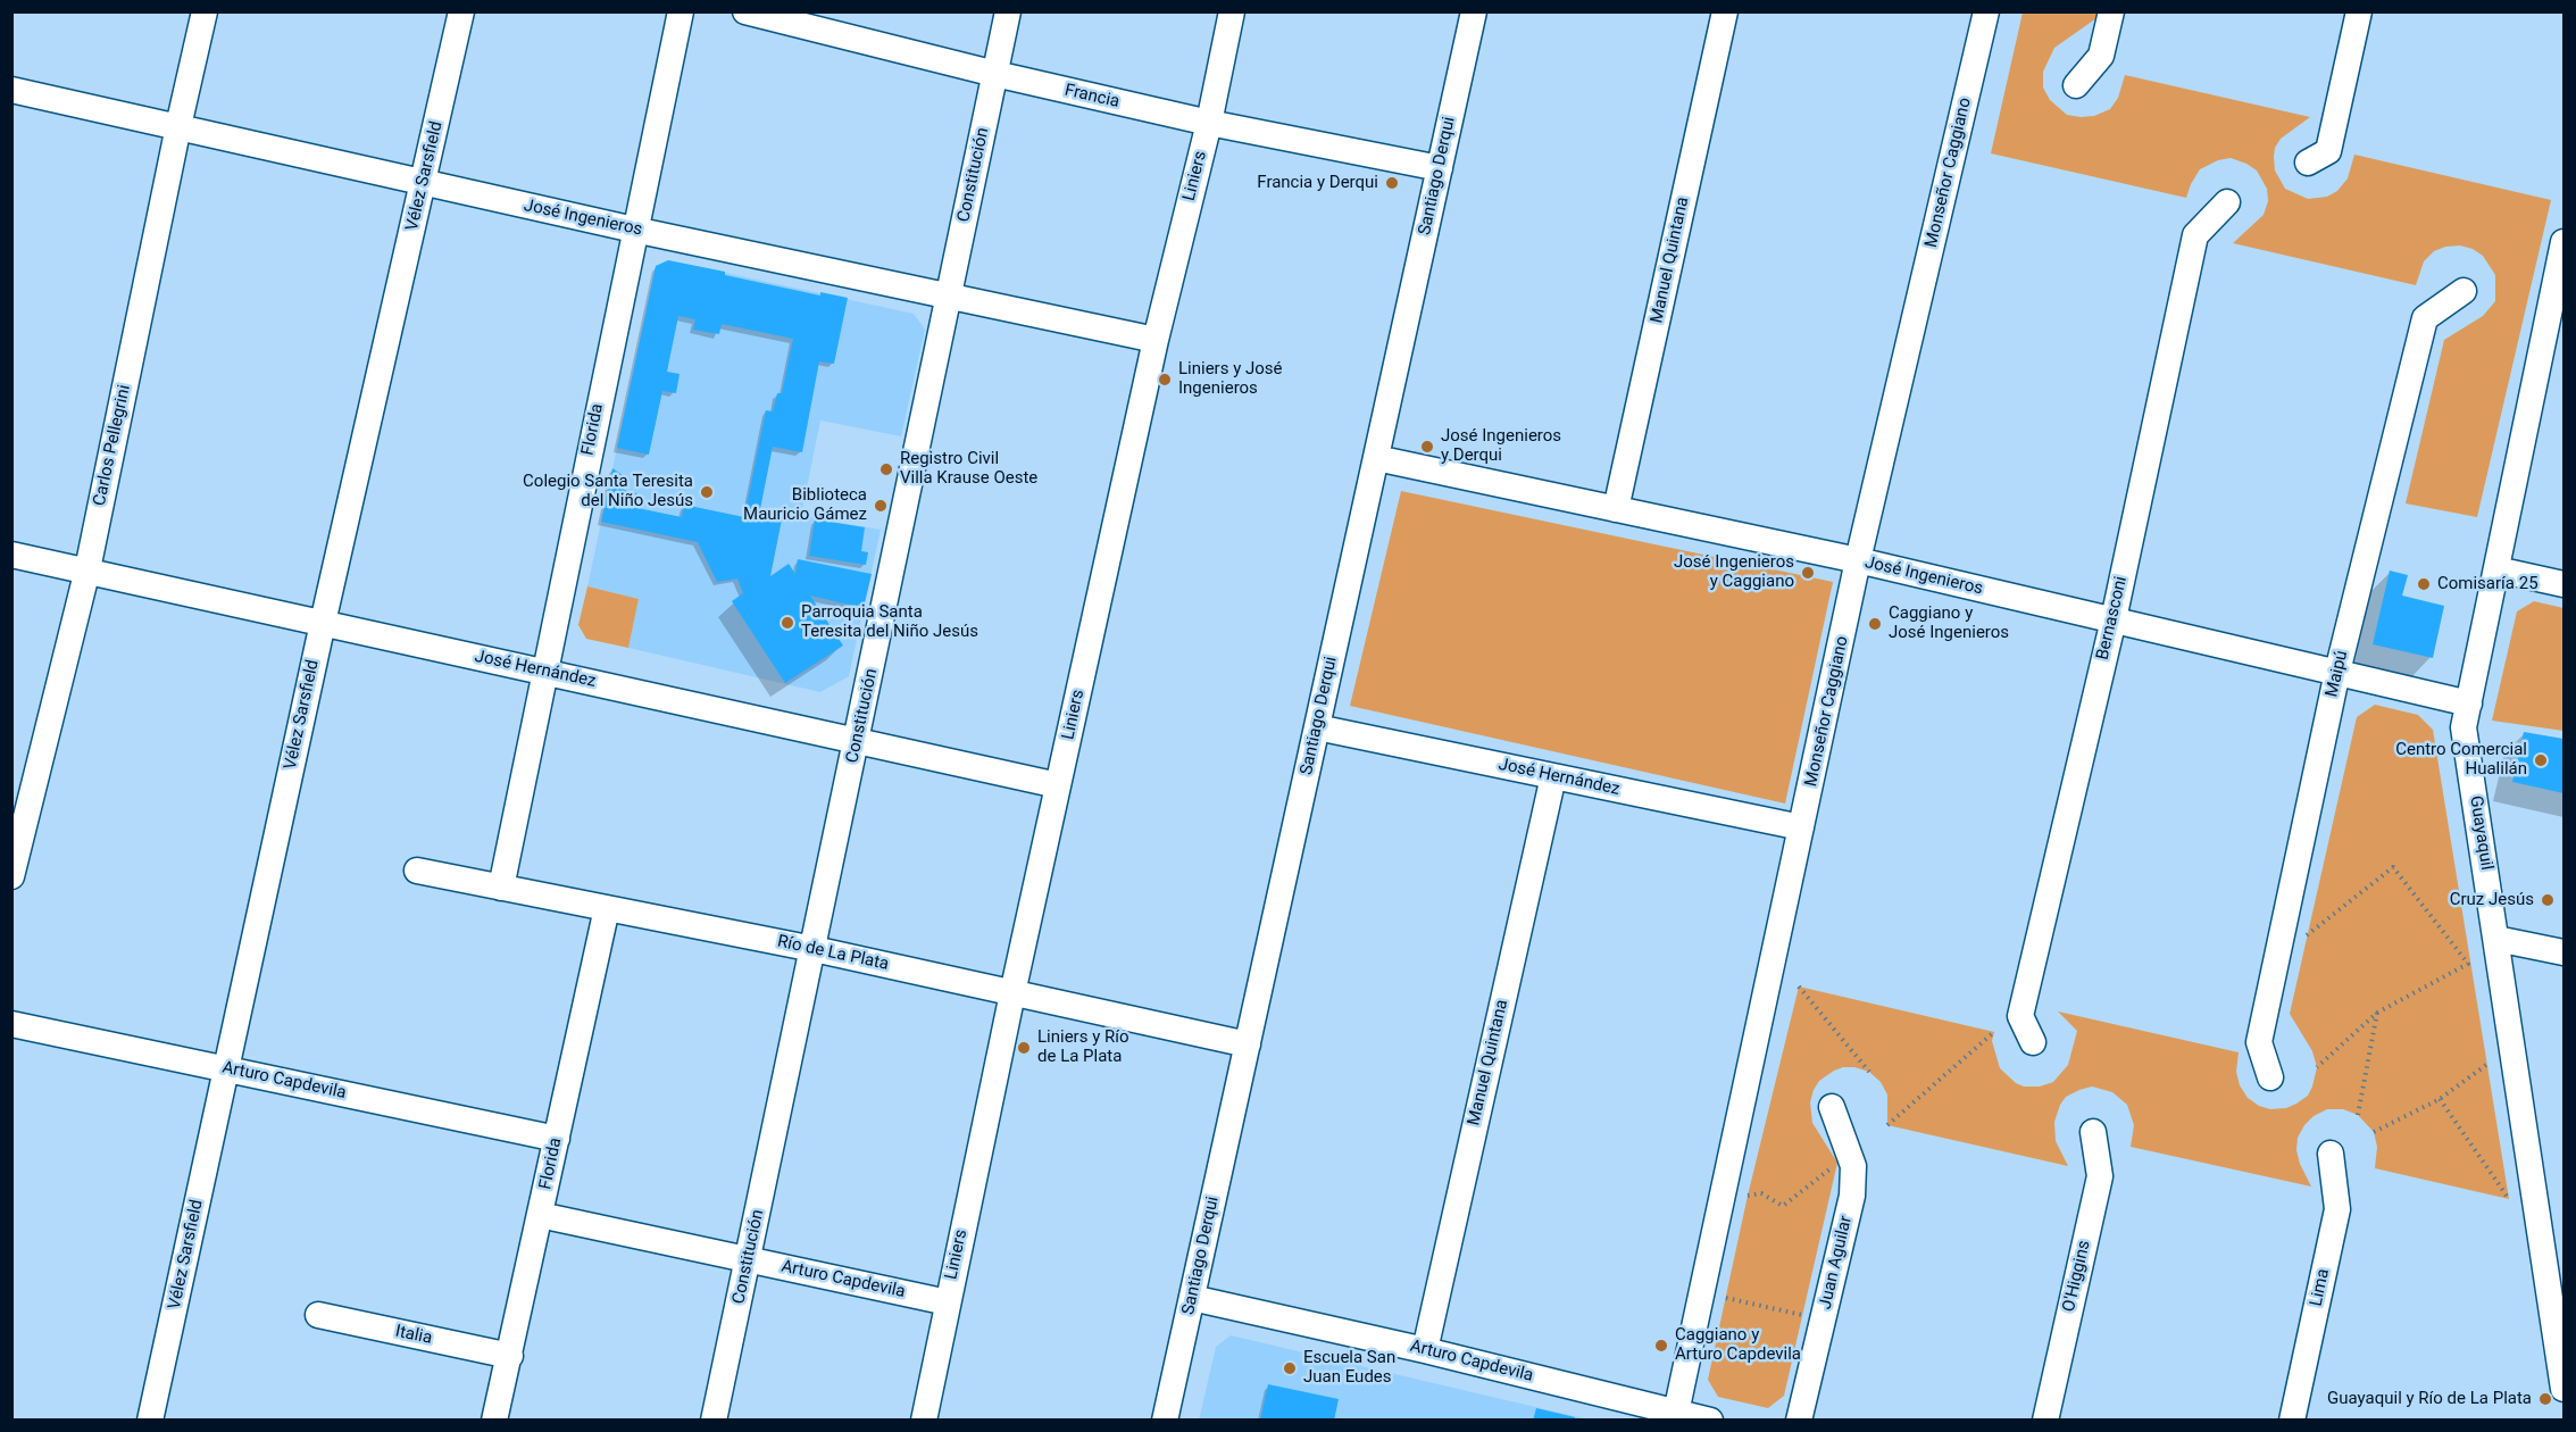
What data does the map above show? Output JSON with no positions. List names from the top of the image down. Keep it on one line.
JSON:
{"streets":{"street":["Francia","Monseñor Caggiano","Constitución","Vélez Sarsfield","Liniers","Santiago Derqui","José Ingenieros","Manuel Quintana","Florida","Carlos Pellegrini","Bernasconi","José Hernández","Maipú","Guayaquil","Río de La Plata","Arturo Capdevila","Juan Aguilar","O'Higgins","Lima","Italia"]},"crossings":[["Francia","Constitución"],["Francia","Liniers"],["Francia","Santiago Derqui"],["Monseñor Caggiano","José Ingenieros"],["Monseñor Caggiano","José Hernández"],["Monseñor Caggiano","Arturo Capdevila"],["Constitución","José Ingenieros"],["Constitución","José Hernández"],["Constitución","Río de La Plata"],["Constitución","Arturo Capdevila"],["Vélez Sarsfield","José Ingenieros"],["Vélez Sarsfield","José Hernández"],["Vélez Sarsfield","Arturo Capdevila"],["Liniers","José Ingenieros"],["Liniers","José Hernández"],["Liniers","Río de La Plata"],["Liniers","Arturo Capdevila"],["Santiago Derqui","José Ingenieros"],["Santiago Derqui","José Hernández"],["Santiago Derqui","Río de La Plata"],["Santiago Derqui","Arturo Capdevila"],["José Ingenieros","Manuel Quintana"],["José Ingenieros","Florida"],["José Ingenieros","Carlos Pellegrini"],["José Ingenieros","Bernasconi"],["José Ingenieros","Maipú"],["José Ingenieros","Guayaquil"],["Manuel Quintana","José Hernández"],["Manuel Quintana","Arturo Capdevila"],["Florida","José Hernández"],["Florida","Río de La Plata"],["Florida","Arturo Capdevila"],["Florida","Italia"],["Carlos Pellegrini","José Hernández"]],"places":["Francia y Derqui","Liniers y José Ingenieros","José Ingenieros y Derqui","Registro Civil Villa Krause Oeste","Colegio Santa Teresita del Niño Jesús","Biblioteca Mauricio Gámez","José Ingenieros y Caggiano","Comisaría 25","Parroquia Santa Teresita del Niño Jesús","Caggiano y José Ingenieros","Centro Comercial Hualilán","Cruz Jesús","Liniers y Río de La Plata","Caggiano y Arturo Capdevila","Escuela San Juan Eudes","Guayaquil y Río de La Plata"]}
